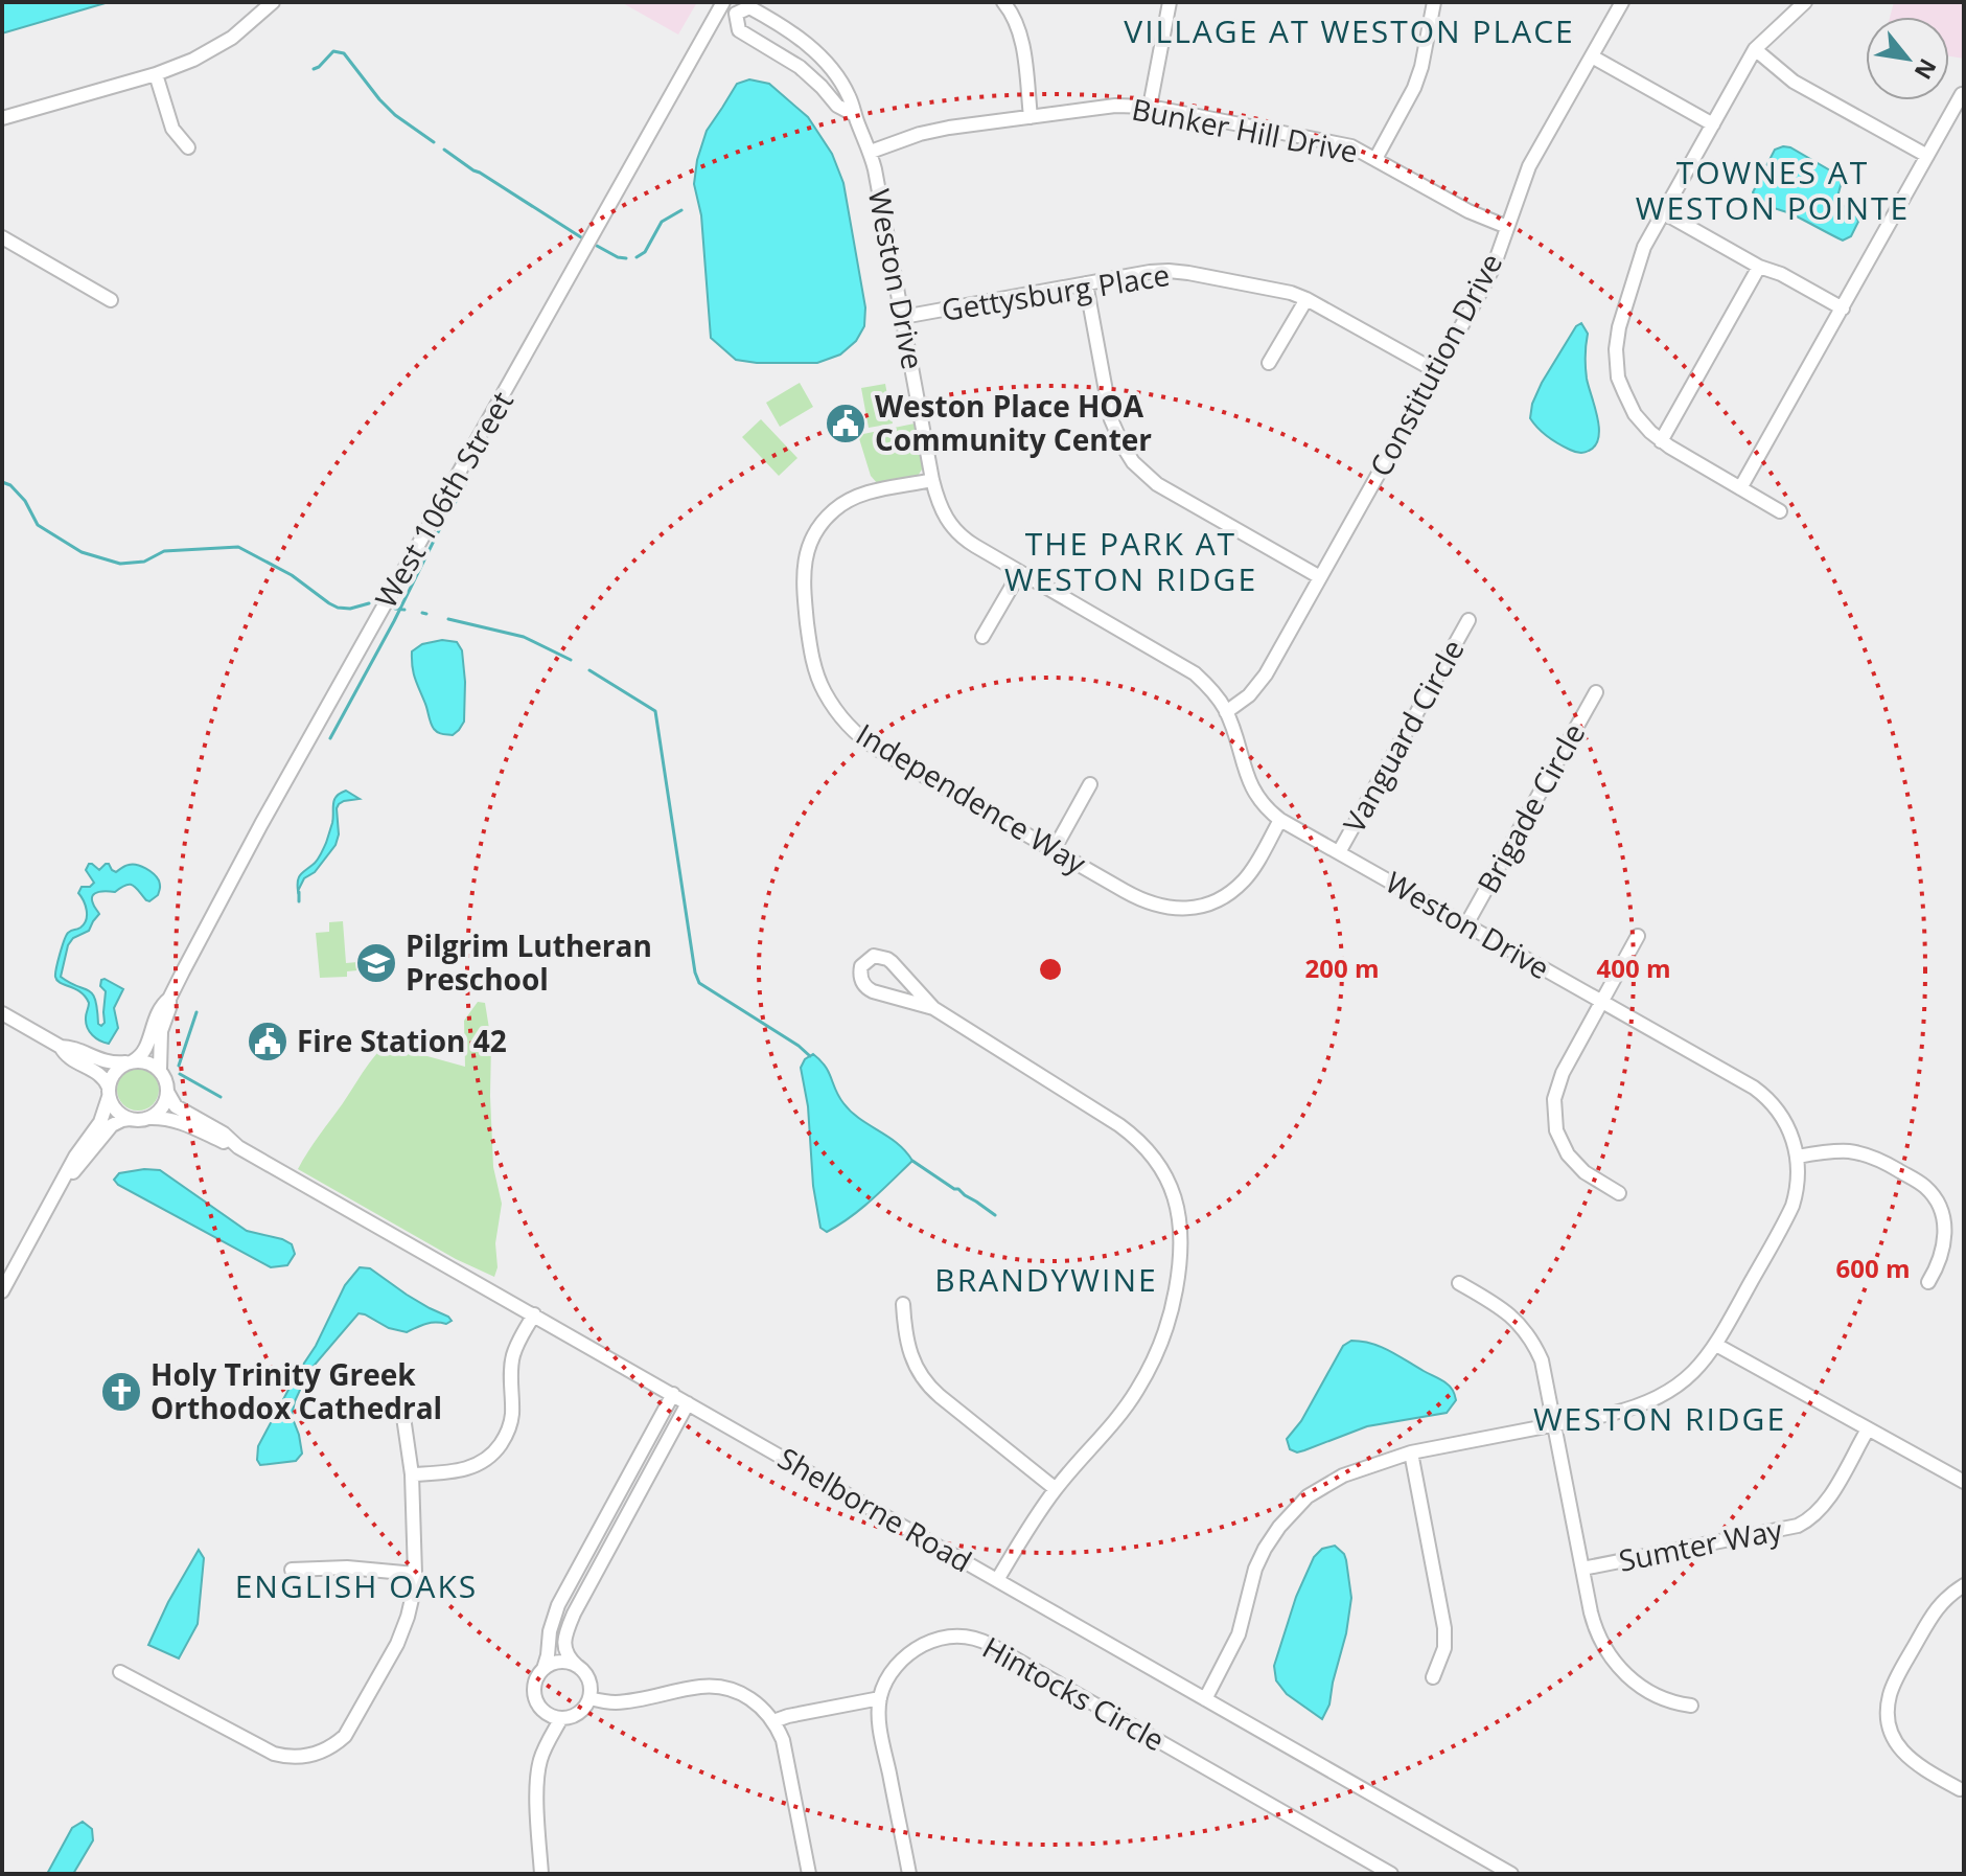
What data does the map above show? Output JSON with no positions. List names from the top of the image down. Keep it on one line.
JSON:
{"streets":{"street":["Bunker Hill Drive","Weston Drive","Gettysburg Place","Constitution Drive","West 106th Street","Vanguard Circle","Independence Way","Brigade Circle","Shelborne Road","Sumter Way","Hintocks Circle"]},"crossings":[["Bunker Hill Drive","Weston Drive"],["Bunker Hill Drive","Constitution Drive"],["Weston Drive","Gettysburg Place"],["Weston Drive","Constitution Drive"],["Weston Drive","West 106th Street"],["Weston Drive","Vanguard Circle"],["Weston Drive","Independence Way"],["Weston Drive","Brigade Circle"],["Weston Drive","Shelborne Road"],["Gettysburg Place","Constitution Drive"],["West 106th Street","Shelborne Road"]],"districts":["VILLAGE AT WESTON PLACE","TOWNES AT WESTON POINTE","THE PARK AT WESTON RIDGE","BRANDYWINE","WESTON RIDGE","ENGLISH OAKS"],"places":{"public building":["Weston Place HOA Community Center","Fire Station 42"],"school or university":["Pilgrim Lutheran Preschool"],"church":["Holy Trinity Greek Orthodox Cathedral"]},"north":"bottom right","rings":["200 m","400 m","600 m"]}
